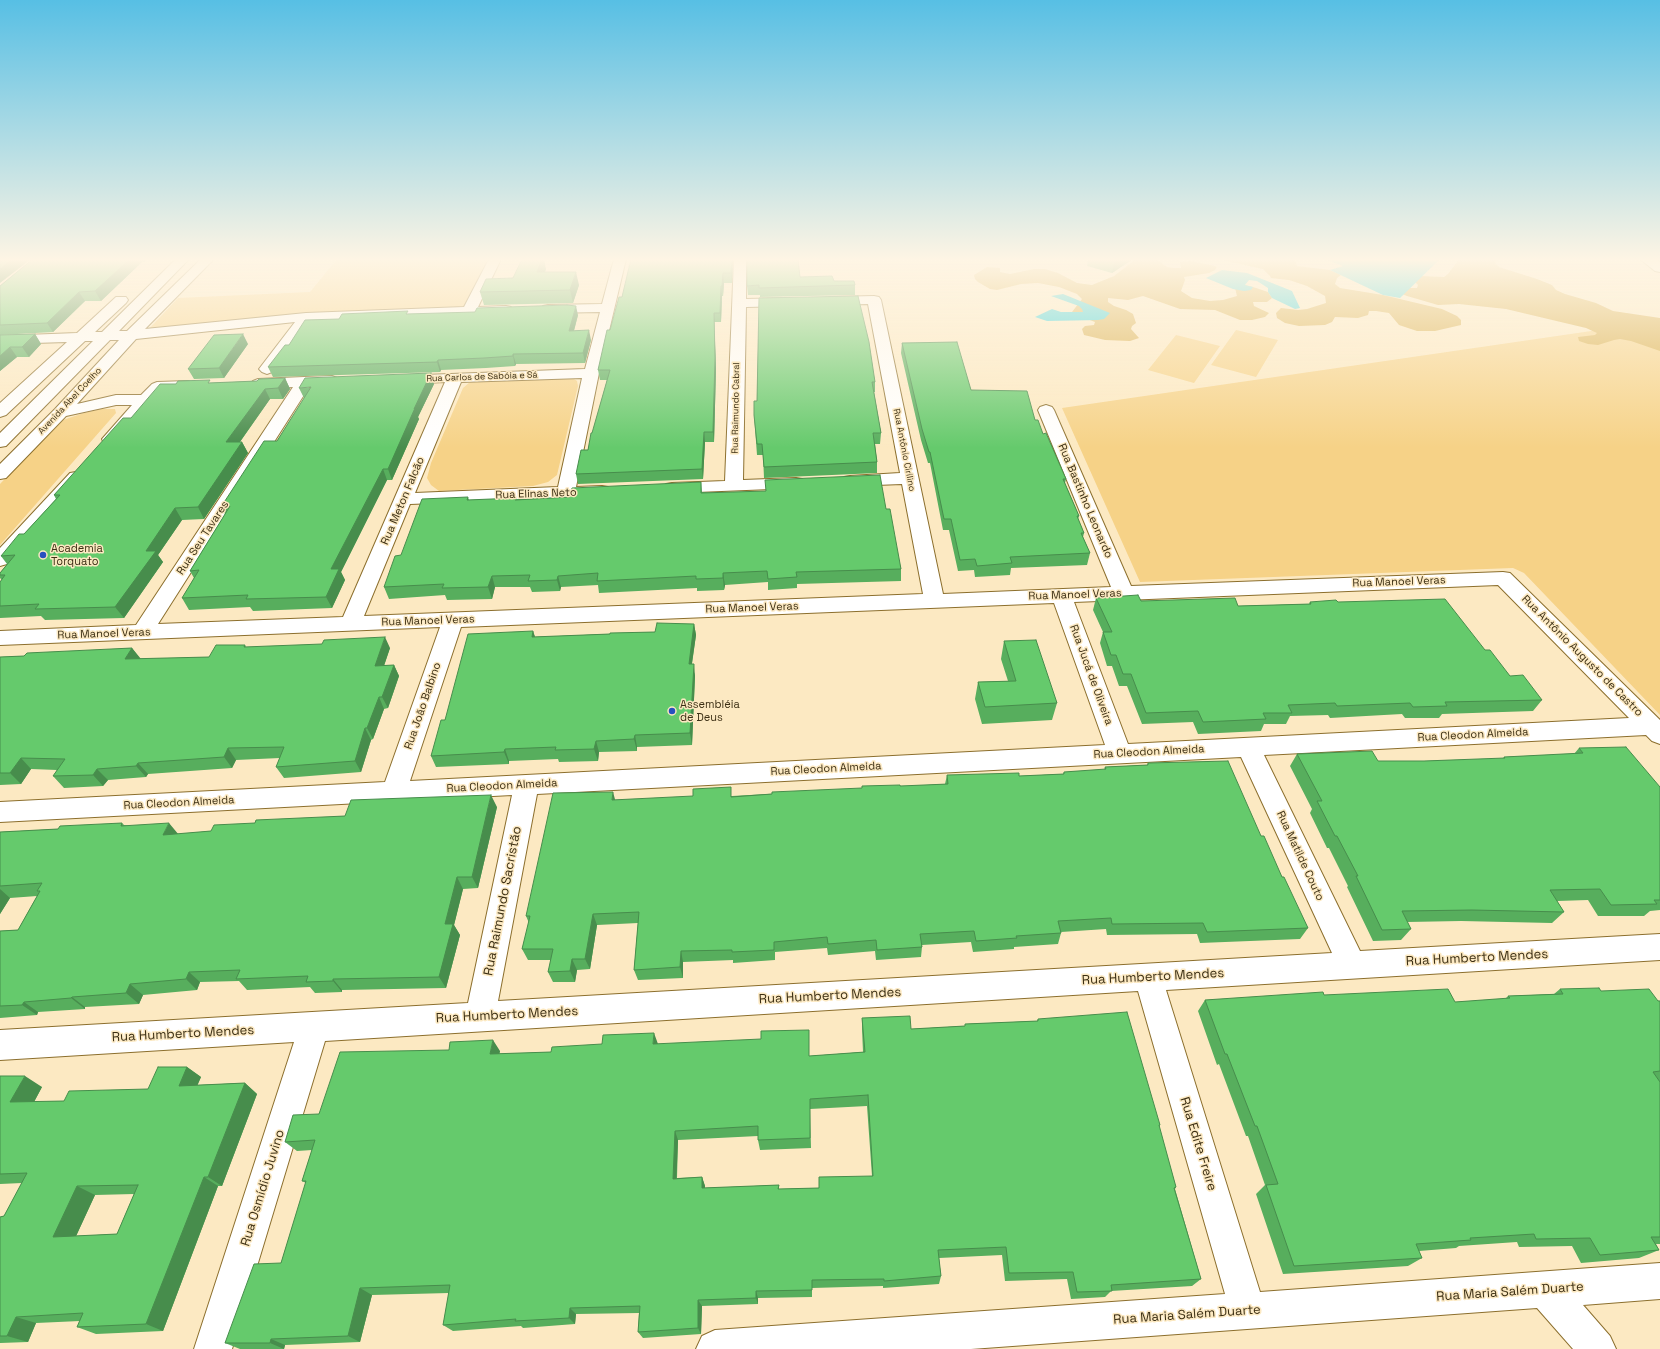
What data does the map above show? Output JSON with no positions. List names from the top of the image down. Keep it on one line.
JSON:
{"streets":{"street":["Rua Carlos de Sabóia e Sá","Avenida Abel Coelho","Rua Raimundo Cabral","Rua Antônio Cirilino","Rua Elinas Neto","Rua Meton Falcão","Rua Bastinho Leonardo","Rua Seu Tavares","Rua Manoel Veras","Rua Antônio Augusto de Castro","Rua Jucá de Oliveira","Rua João Balbino","Rua Cleodon Almeida","Rua Matilde Couto","Rua Raimundo Sacristão","Rua Humberto Mendes","Rua Edite Freire","Rua Osmídio Juvino","Rua Maria Salém Duarte"]},"crossings":[["Rua Carlos de Sabóia e Sá","Rua Meton Falcão"],["Rua Antônio Cirilino","Rua Manoel Veras"],["Rua Elinas Neto","Rua Meton Falcão"],["Rua Meton Falcão","Rua Manoel Veras"],["Rua Bastinho Leonardo","Rua Manoel Veras"],["Rua Seu Tavares","Rua Manoel Veras"],["Rua Manoel Veras","Rua Antônio Augusto de Castro"],["Rua Manoel Veras","Rua Jucá de Oliveira"],["Rua Manoel Veras","Rua João Balbino"],["Rua Antônio Augusto de Castro","Rua Cleodon Almeida"],["Rua Jucá de Oliveira","Rua Cleodon Almeida"],["Rua João Balbino","Rua Cleodon Almeida"],["Rua Cleodon Almeida","Rua Matilde Couto"],["Rua Cleodon Almeida","Rua Raimundo Sacristão"],["Rua Matilde Couto","Rua Humberto Mendes"],["Rua Raimundo Sacristão","Rua Humberto Mendes"],["Rua Humberto Mendes","Rua Edite Freire"],["Rua Humberto Mendes","Rua Osmídio Juvino"],["Rua Edite Freire","Rua Maria Salém Duarte"]],"places":["Academia Torquato","Assembléia de Deus"]}
